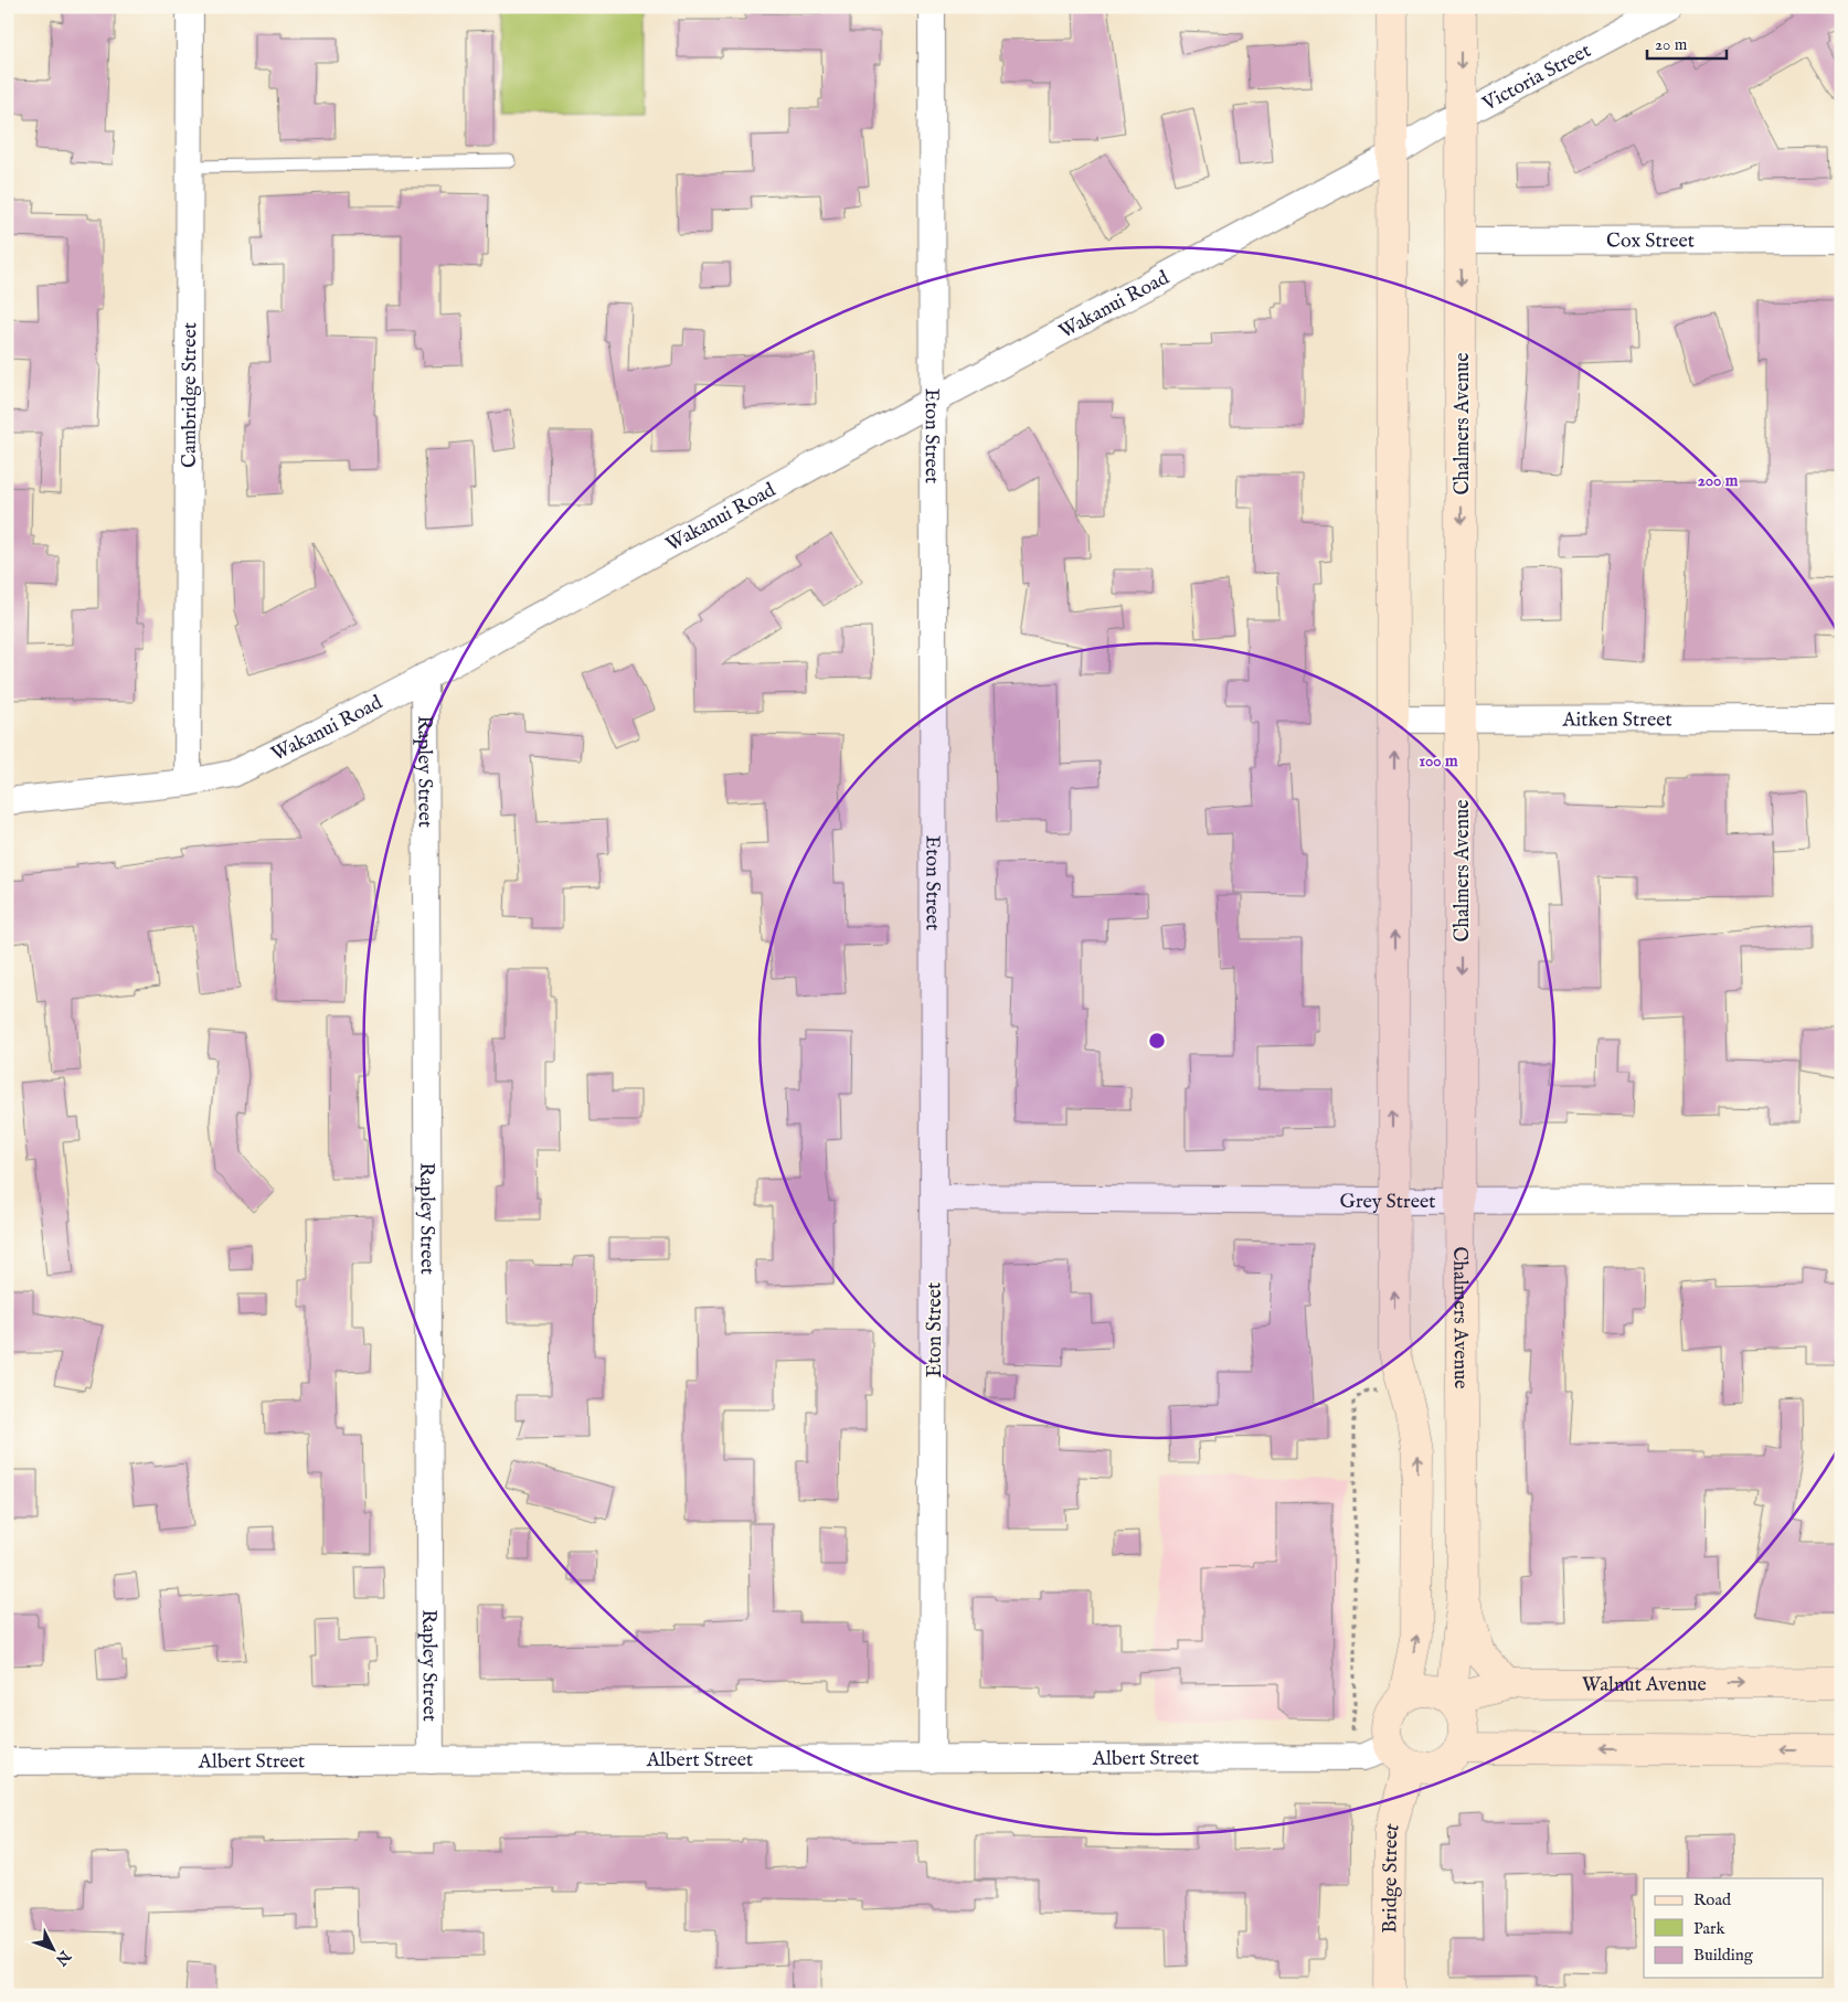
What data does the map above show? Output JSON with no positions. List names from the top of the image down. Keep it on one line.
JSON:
{"streets":{"street":["Victoria Street","Cox Street","Wakanui Road","Cambridge Street","Chalmers Avenue","Eton Street","Aitken Street","Rapley Street","Grey Street","Walnut Avenue","Albert Street","Bridge Street"]},"crossings":[["Victoria Street","Wakanui Road"],["Victoria Street","Chalmers Avenue"],["Cox Street","Chalmers Avenue"],["Wakanui Road","Cambridge Street"],["Wakanui Road","Eton Street"],["Wakanui Road","Rapley Street"],["Chalmers Avenue","Aitken Street"],["Chalmers Avenue","Grey Street"],["Chalmers Avenue","Walnut Avenue"],["Chalmers Avenue","Albert Street"],["Chalmers Avenue","Bridge Street"],["Eton Street","Grey Street"],["Eton Street","Albert Street"],["Rapley Street","Albert Street"],["Walnut Avenue","Albert Street"],["Walnut Avenue","Bridge Street"],["Albert Street","Bridge Street"]],"legend":["Road","Park","Building"],"scale_bar":"20 m","north":"bottom right","rings":["200 m","100 m"]}
